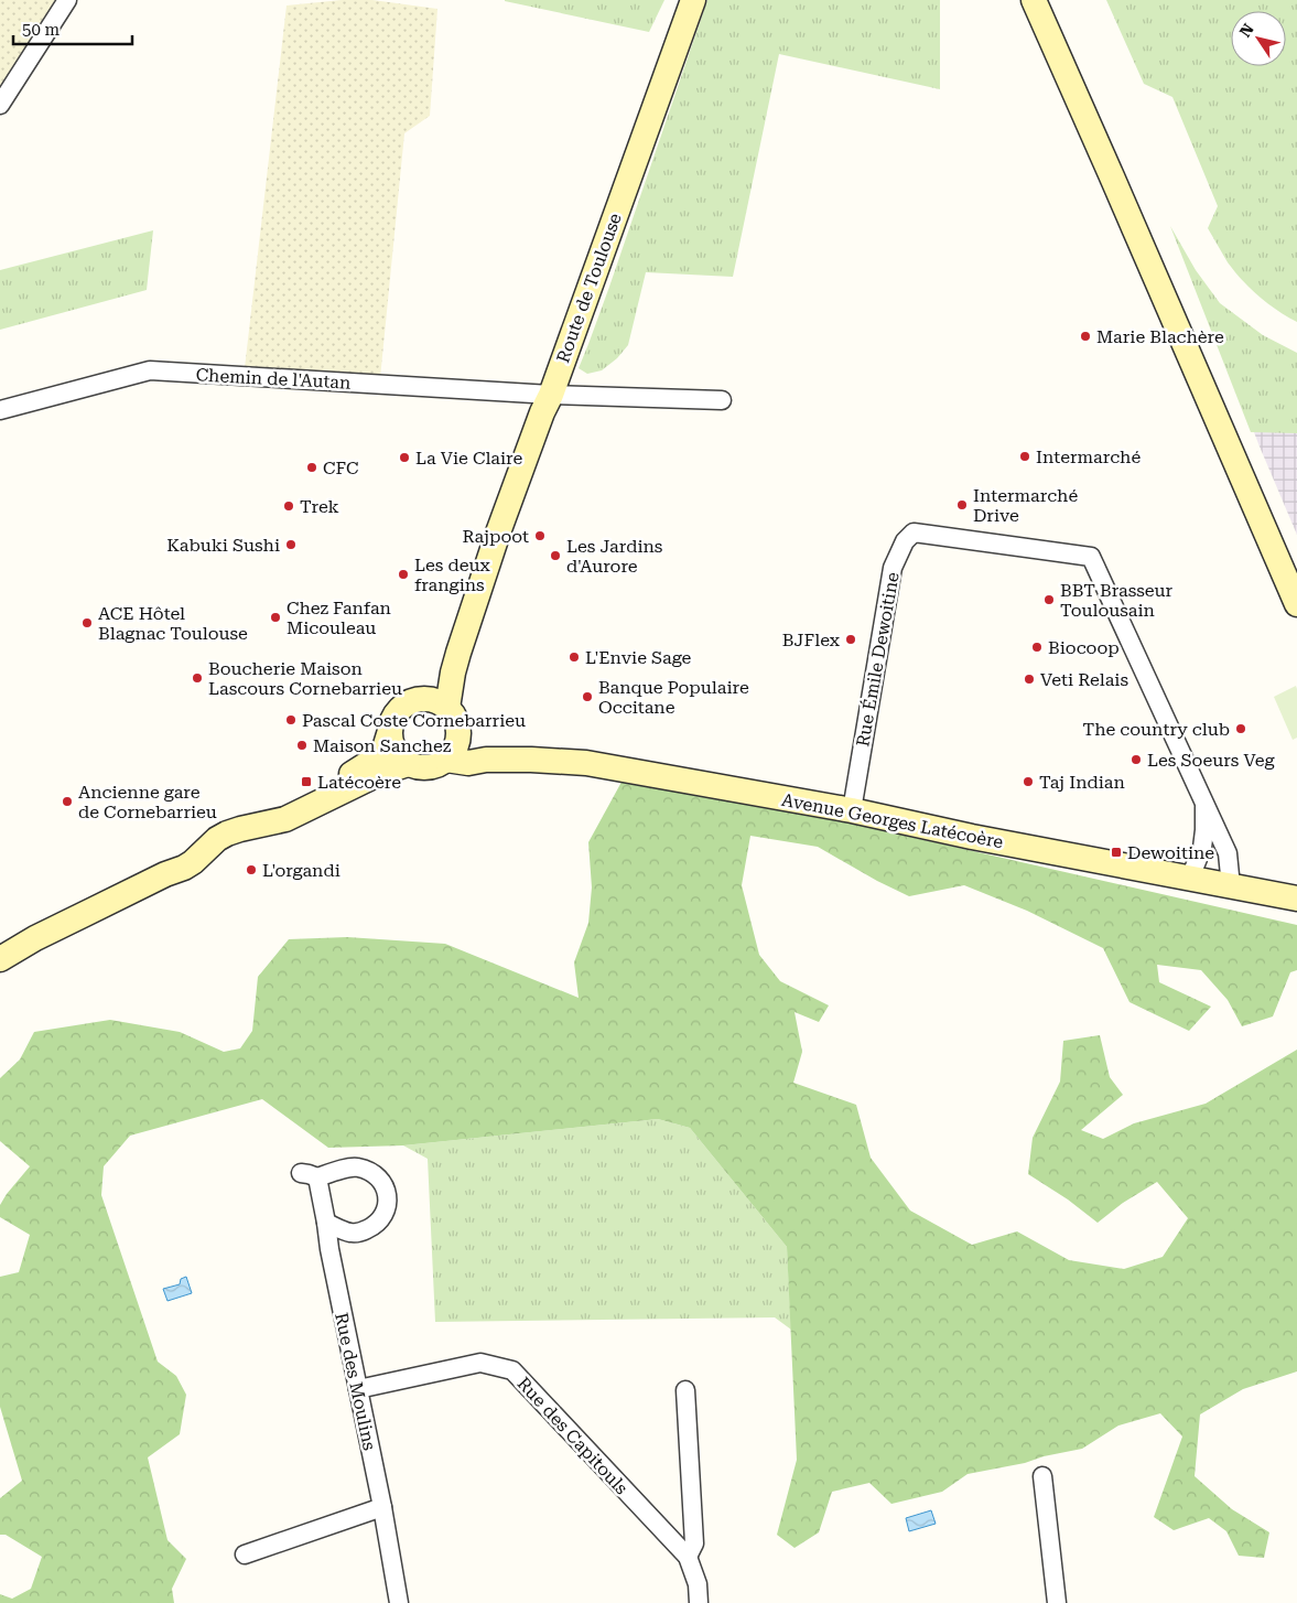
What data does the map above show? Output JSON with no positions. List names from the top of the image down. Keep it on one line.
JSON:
{"streets":{"main road":["Route de Toulouse","Avenue Georges Latécoère"],"street":["Chemin de l'Autan","Rue Émile Dewoitine","Rue des Moulins","Rue des Capitouls"]},"crossings":[["Route de Toulouse","Chemin de l'Autan"],["Route de Toulouse","Avenue Georges Latécoère"],["Rue Émile Dewoitine","Avenue Georges Latécoère"],["Rue des Moulins","Rue des Capitouls"]],"places":{"other":["Marie Blachère","Intermarché","La Vie Claire","CFC","Intermarché Drive","Trek","Rajpoot","Kabuki Sushi","Les Jardins d'Aurore","Les deux frangins","BBT Brasseur Toulousain","Chez Fanfan Micouleau","ACE Hôtel Blagnac Toulouse","BJFlex","Biocoop","L'Envie Sage","Boucherie Maison Lascours Cornebarrieu","Veti Relais","Banque Populaire Occitane","Pascal Coste Cornebarrieu","The country club","Maison Sanchez","Les Soeurs Veg","Taj Indian","Ancienne gare de Cornebarrieu","L'organdi"],"transit":["Latécoère","Dewoitine"]},"scale_bar":"50 m","north":"top left"}
